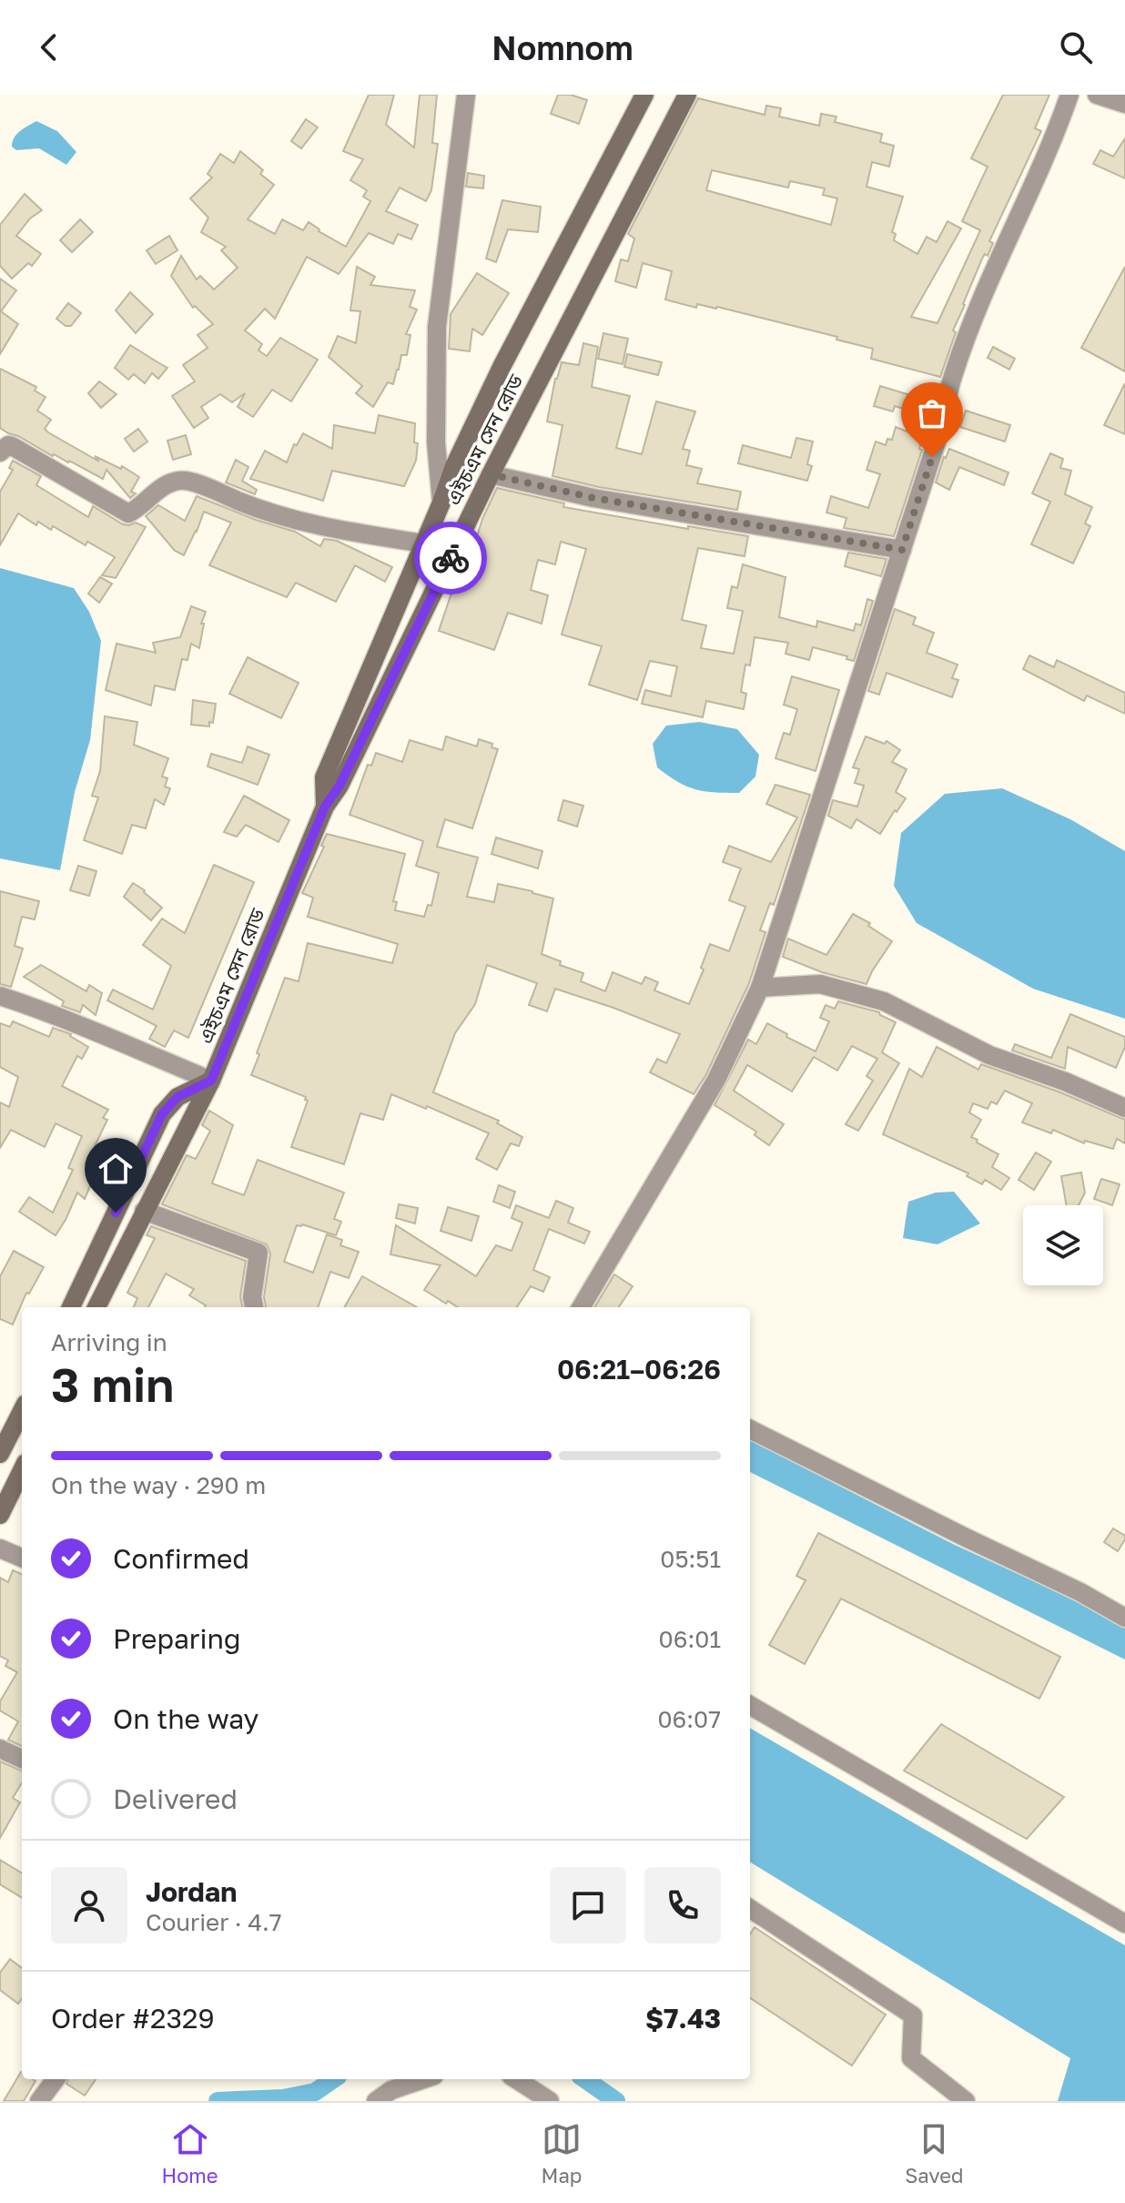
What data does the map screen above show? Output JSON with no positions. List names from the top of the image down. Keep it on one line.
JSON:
{"streets":{"main road":["এইচএম সেন রোড"]},"page":{"header":"Nomnom","heading":["3 min","Arriving in","06:21–06:26"],"panel":["Jordan","Courier · 4.7","Order #2329","$7.43"],"bar":"On the way · 290 m","list":[["Confirmed","05:51"],["Preparing","06:01"],["On the way","06:07"],"Delivered"],"tabs":["Home","Map","Saved"]}}
